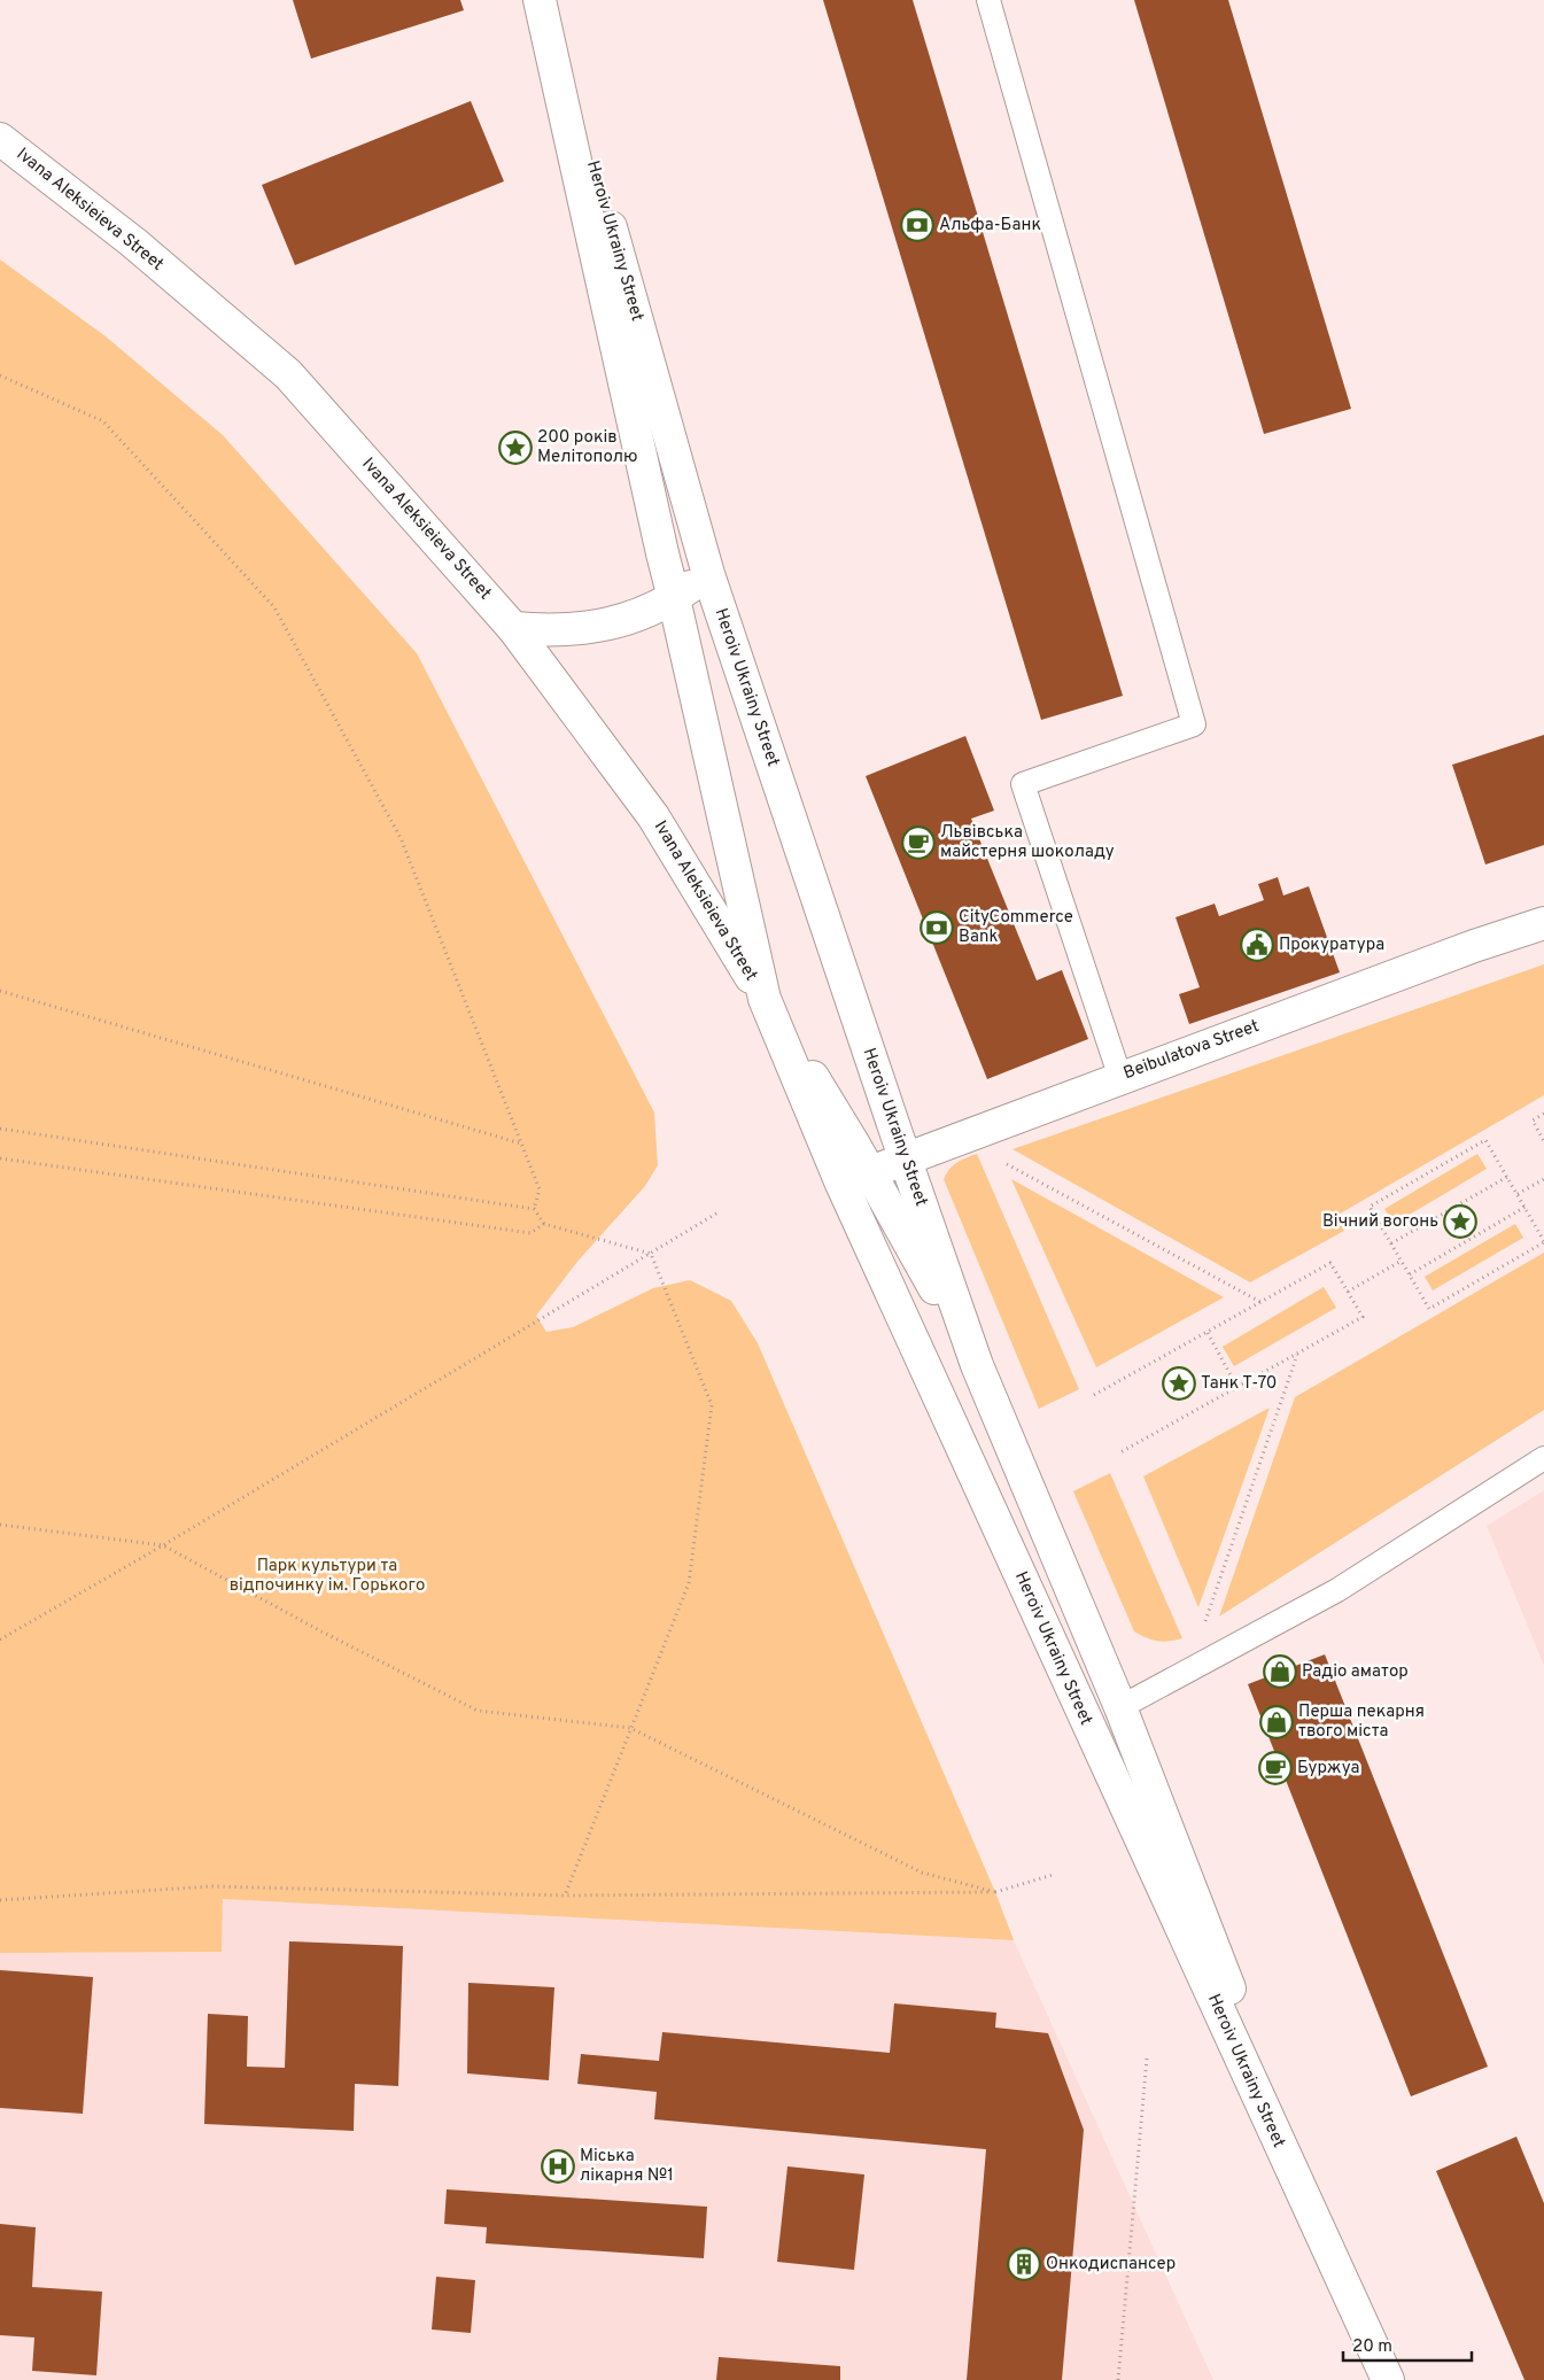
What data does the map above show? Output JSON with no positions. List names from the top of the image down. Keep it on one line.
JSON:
{"streets":{"main road":["Ivana Aleksieieva Street","Heroiv Ukrainy Street","Beibulatova Street"]},"crossings":[["Ivana Aleksieieva Street","Heroiv Ukrainy Street"],["Heroiv Ukrainy Street","Beibulatova Street"]],"parks":["Парк культури та відпочинку ім. Горького"],"places":{"bank":["Альфа-Банк","CityCommerce Bank"],"place":["200 років Мелітополю","Вічний вогонь","Танк Т-70"],"cafe":["Львівська майстерня шоколаду","Буржуа"],"public building":["Прокуратура"],"shop":["Радіо аматор","Перша пекарня твого міста"],"hospital":["Міська лікарня №1"],"building":["Онкодиспансер"]},"scale_bar":"20 m"}
